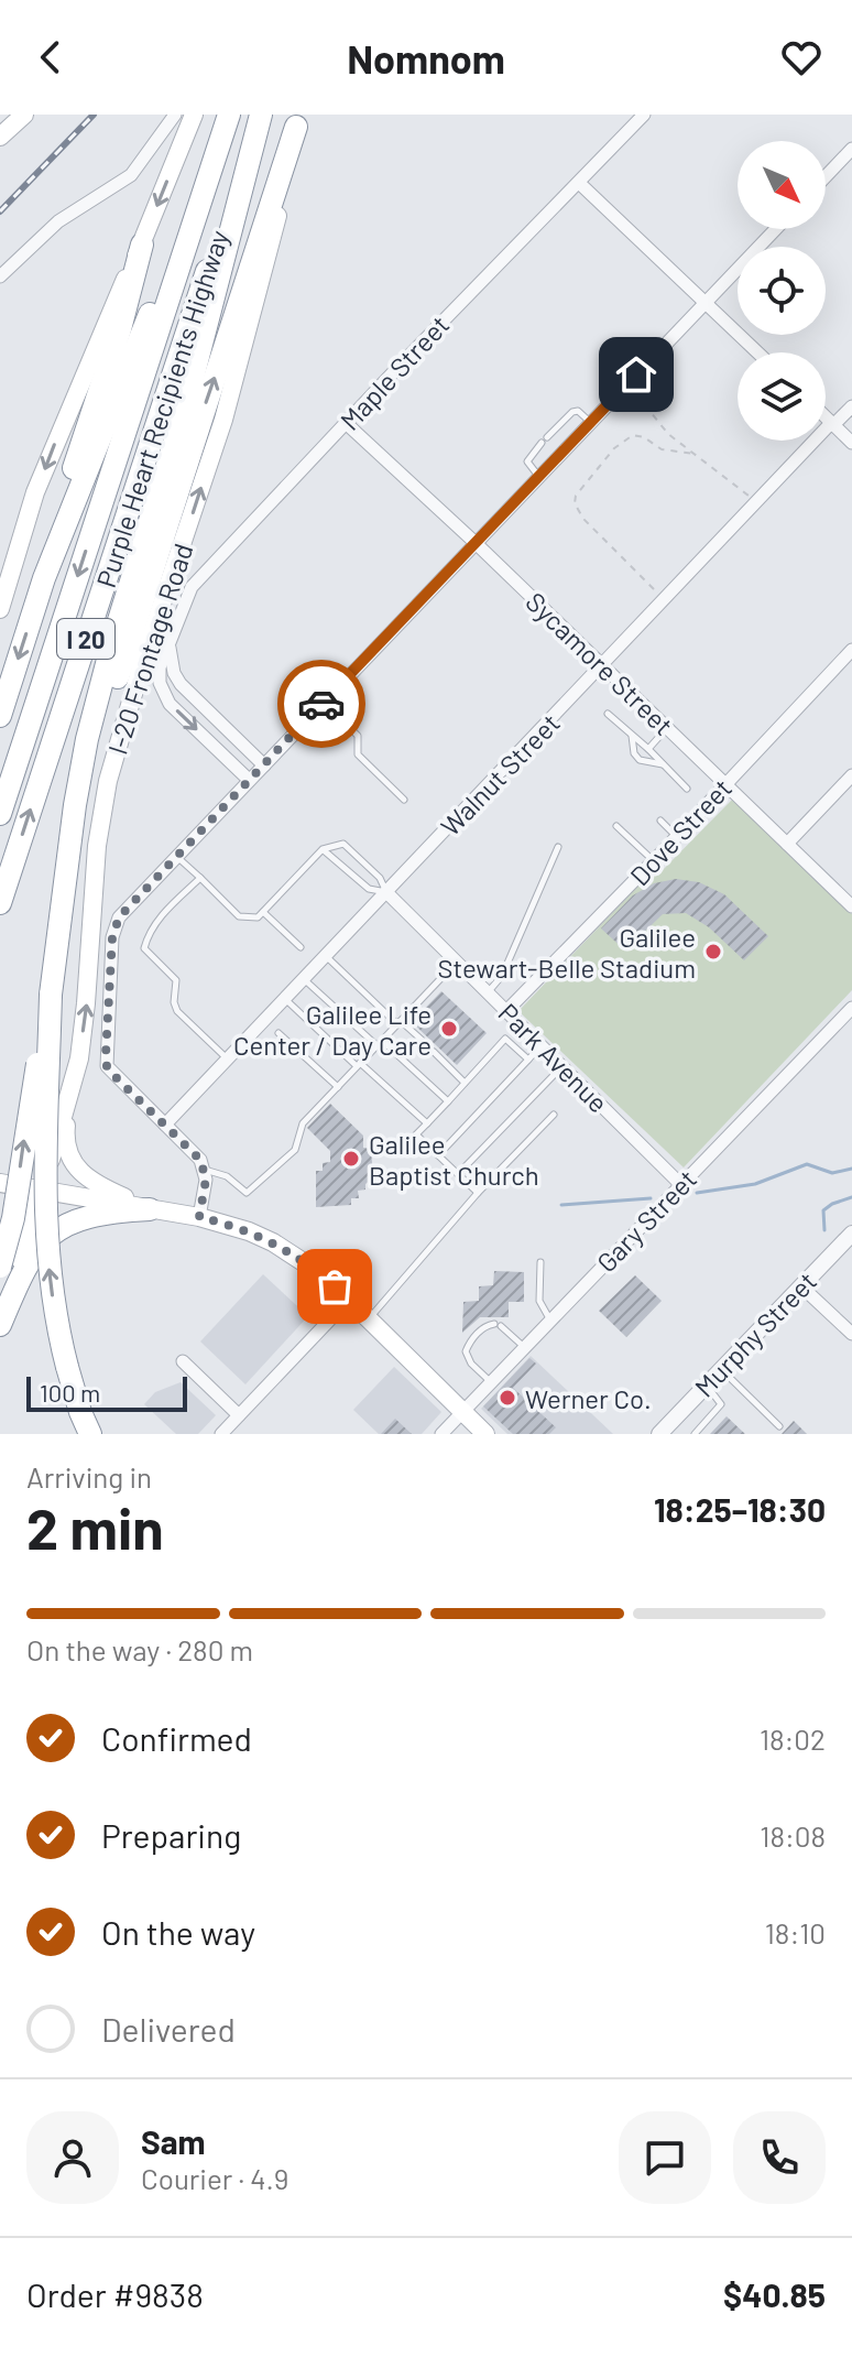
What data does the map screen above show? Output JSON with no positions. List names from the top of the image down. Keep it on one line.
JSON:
{"streets":{"highway":["Purple Heart Recipients Highway","I 20"],"main road":["I-20 Frontage Road"],"street":["Maple Street","Sycamore Street","Walnut Street","Dove Street","Park Avenue","Gary Street","Murphy Street"]},"crossings":[["Maple Street","Sycamore Street"],["Sycamore Street","Walnut Street"],["Sycamore Street","Dove Street"],["Walnut Street","Park Avenue"],["Dove Street","Park Avenue"],["Park Avenue","Gary Street"]],"places":["Galilee Stewart-Belle Stadium","Galilee Life Center / Day Care","Galilee Baptist Church","Werner Co."],"scale_bar":"100 m","north":"bottom right","page":{"header":"Nomnom","scale":"100 m","heading":["2 min","Arriving in","18:25–18:30"],"panel":["Sam","Courier · 4.9","Order #9838","$40.85"],"bar":"On the way · 280 m","list":[["Confirmed","18:02"],["Preparing","18:08"],["On the way","18:10"],"Delivered"]}}
